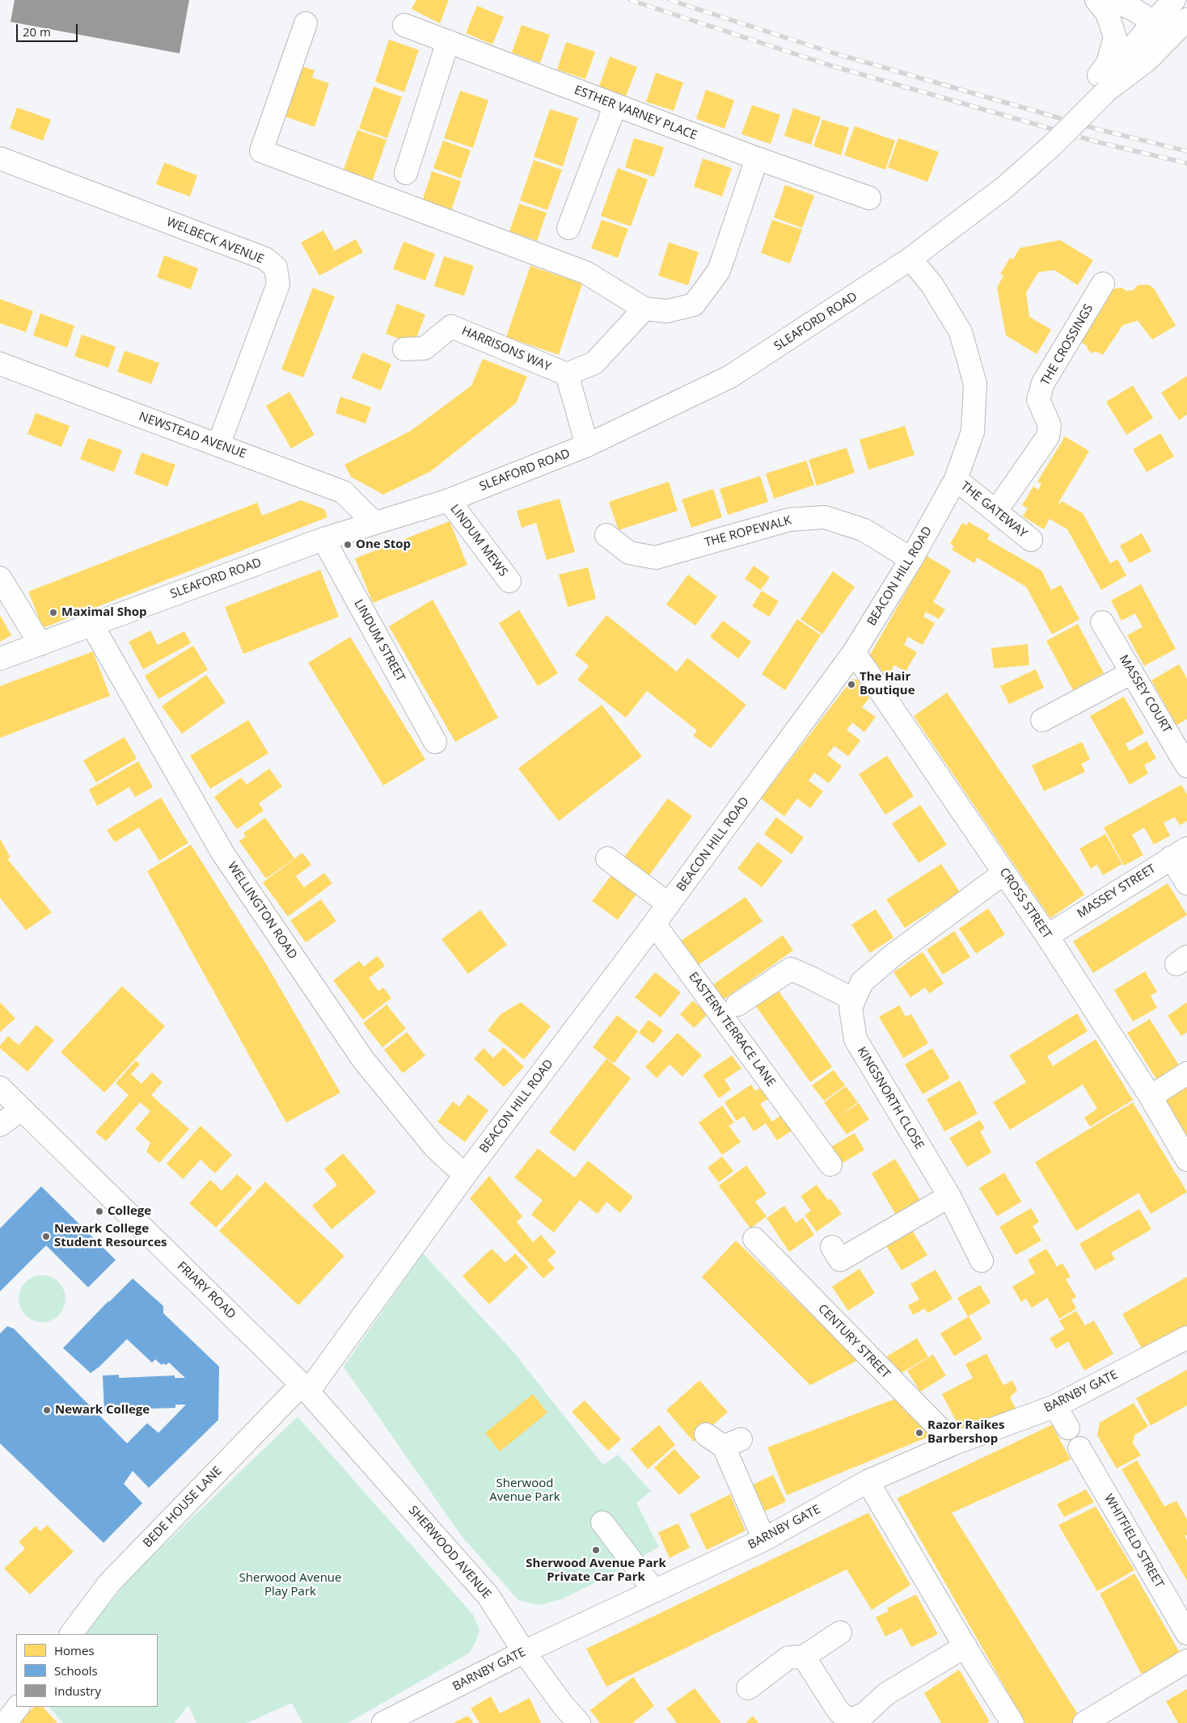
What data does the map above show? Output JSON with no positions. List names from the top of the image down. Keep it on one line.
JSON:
{"streets":{"street":["ESTHER VARNEY PLACE","WELBECK AVENUE","SLEAFORD ROAD","THE CROSSINGS","HARRISONS WAY","NEWSTEAD AVENUE","THE GATEWAY","THE ROPEWALK","LINDUM MEWS","BEACON HILL ROAD","LINDUM STREET","MASSEY COURT","MASSEY STREET","CROSS STREET","WELLINGTON ROAD","EASTERN TERRACE LANE","KINGSNORTH CLOSE","FRIARY ROAD","CENTURY STREET","BARNBY GATE","BEDE HOUSE LANE","WHITFIELD STREET","SHERWOOD AVENUE"]},"crossings":[["WELBECK AVENUE","NEWSTEAD AVENUE"],["SLEAFORD ROAD","NEWSTEAD AVENUE"],["SLEAFORD ROAD","LINDUM MEWS"],["SLEAFORD ROAD","BEACON HILL ROAD"],["SLEAFORD ROAD","LINDUM STREET"],["SLEAFORD ROAD","WELLINGTON ROAD"],["THE CROSSINGS","THE GATEWAY"],["THE GATEWAY","BEACON HILL ROAD"],["THE ROPEWALK","BEACON HILL ROAD"],["BEACON HILL ROAD","CROSS STREET"],["BEACON HILL ROAD","WELLINGTON ROAD"],["BEACON HILL ROAD","EASTERN TERRACE LANE"],["BEACON HILL ROAD","FRIARY ROAD"],["BEACON HILL ROAD","BEDE HOUSE LANE"],["BEACON HILL ROAD","SHERWOOD AVENUE"],["MASSEY STREET","CROSS STREET"],["CROSS STREET","KINGSNORTH CLOSE"],["FRIARY ROAD","BEDE HOUSE LANE"],["FRIARY ROAD","SHERWOOD AVENUE"],["CENTURY STREET","BARNBY GATE"],["BARNBY GATE","SHERWOOD AVENUE"],["BEDE HOUSE LANE","SHERWOOD AVENUE"]],"parks":["Sherwood Avenue Park","Sherwood Avenue Play Park"],"places":["One Stop","Maximal Shop","The Hair Boutique","College","Newark College Student Resources","Newark College","Razor Raikes Barbershop","Sherwood Avenue Park Private Car Park"],"legend":["Homes","Schools","Industry"],"scale_bar":"20 m"}
